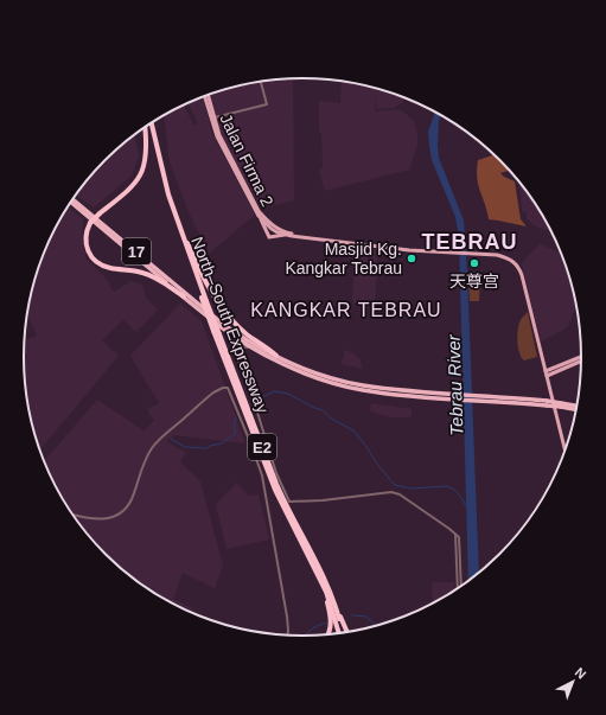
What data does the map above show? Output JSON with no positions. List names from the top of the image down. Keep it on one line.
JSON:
{"streets":{"highway":["17","North–South Expressway","E2"],"main road":["Jalan Firma 2"]},"districts":["TEBRAU","KANGKAR TEBRAU"],"water":["Tebrau River"],"places":["Masjid Kg. Kangkar Tebrau","天尊宫"],"north":"top right"}
